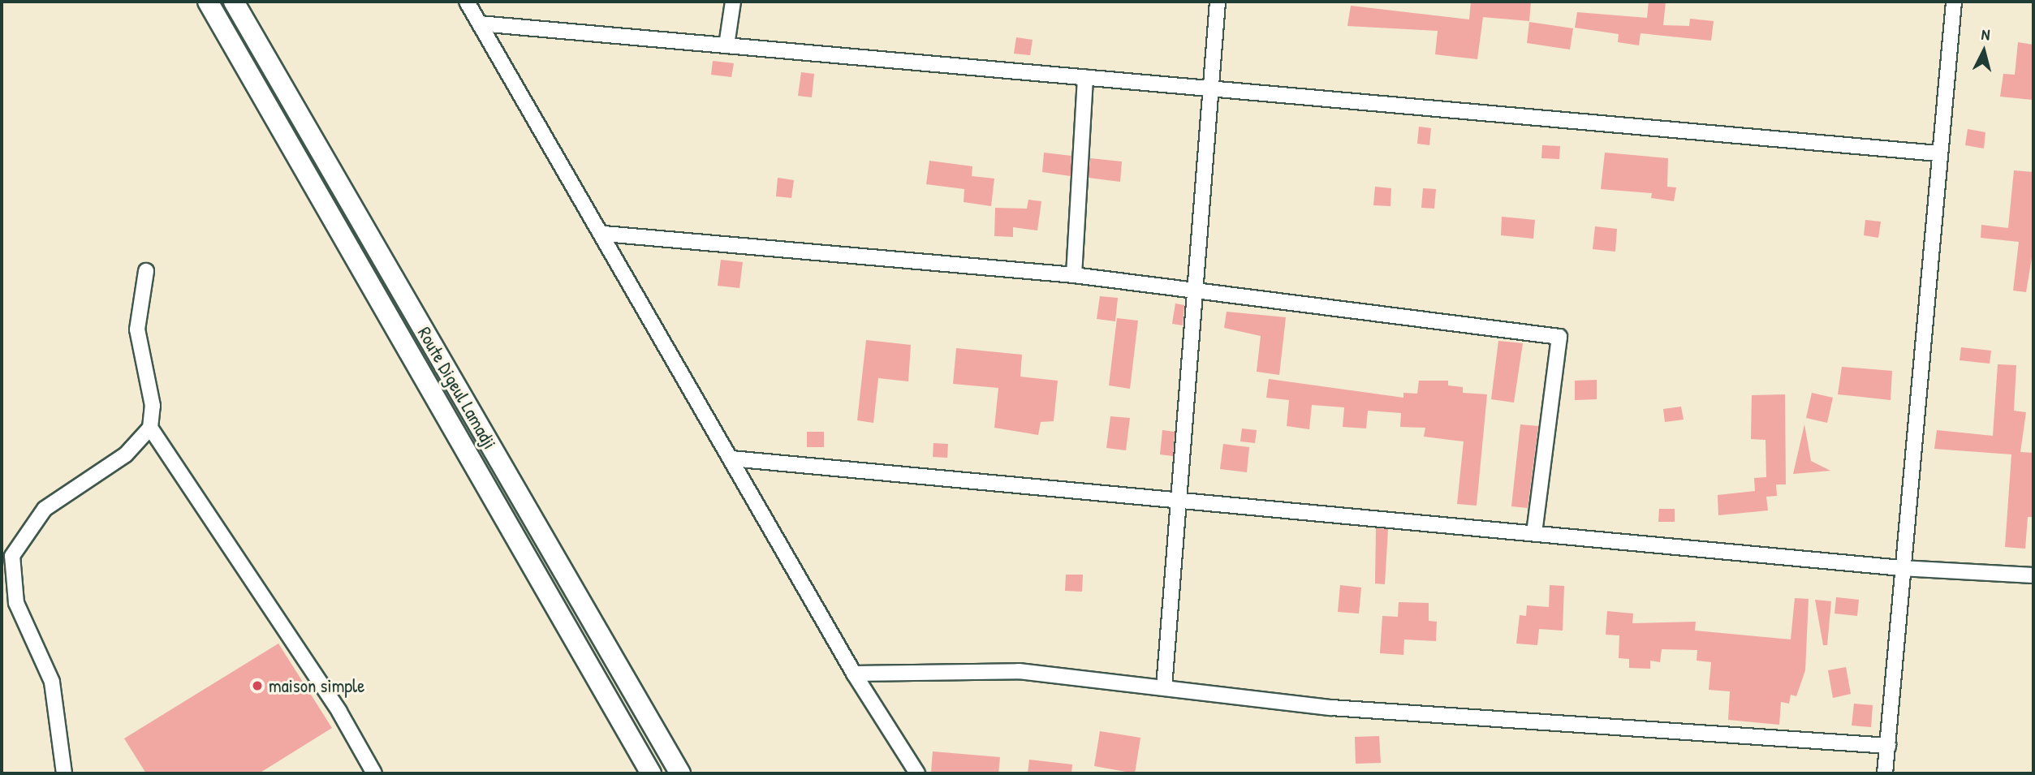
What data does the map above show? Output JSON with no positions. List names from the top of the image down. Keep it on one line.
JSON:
{"streets":{"main road":["Route Digeul Lamadji"]},"places":["maison simple"],"north":"top"}
